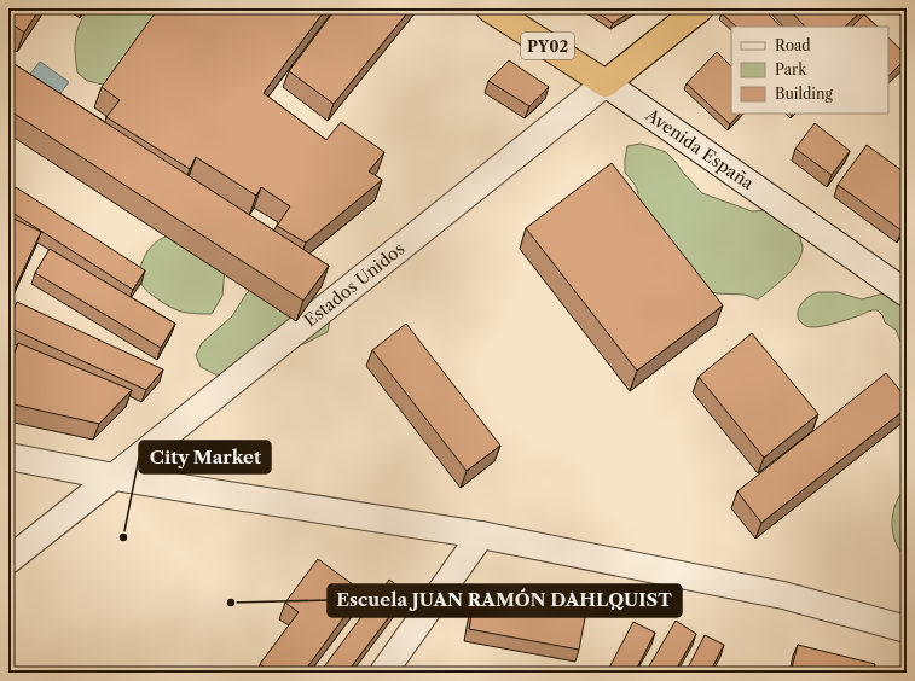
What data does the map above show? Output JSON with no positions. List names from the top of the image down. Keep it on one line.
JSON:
{"streets":{"highway":["PY02","Avenida España","Estados Unidos"]},"crossings":[["Avenida España","Estados Unidos"]],"places":["City Market","Escuela JUAN RAMÓN DAHLQUIST"],"legend":["Road","Park","Building"]}
